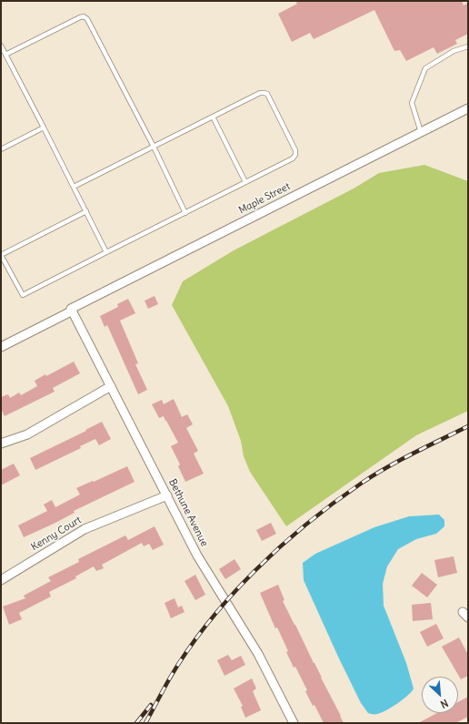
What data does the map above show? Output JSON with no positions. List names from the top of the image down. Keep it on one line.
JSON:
{"streets":{"street":["Maple Street","Bethune Avenue","Kenny Court"]},"crossings":[["Maple Street","Bethune Avenue"],["Bethune Avenue","Kenny Court"]],"north":"bottom right"}
